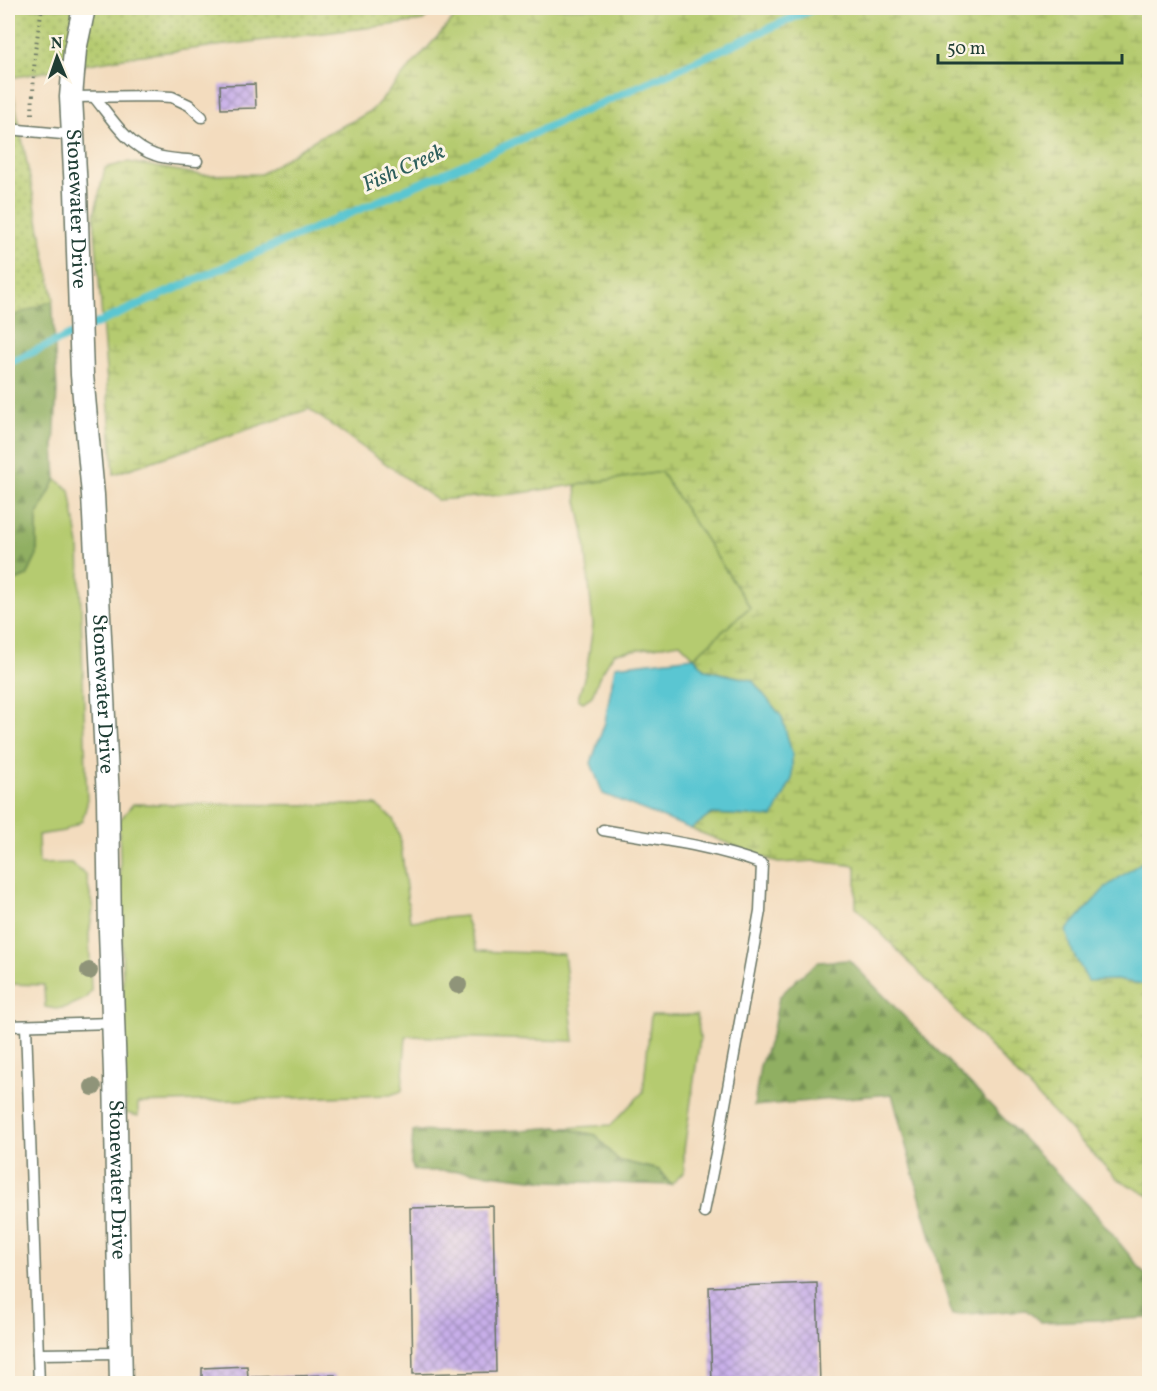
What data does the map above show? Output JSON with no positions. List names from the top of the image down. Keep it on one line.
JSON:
{"streets":{"street":["Stonewater Drive"]},"water":["Fish Creek"],"scale_bar":"50 m","north":"top"}
